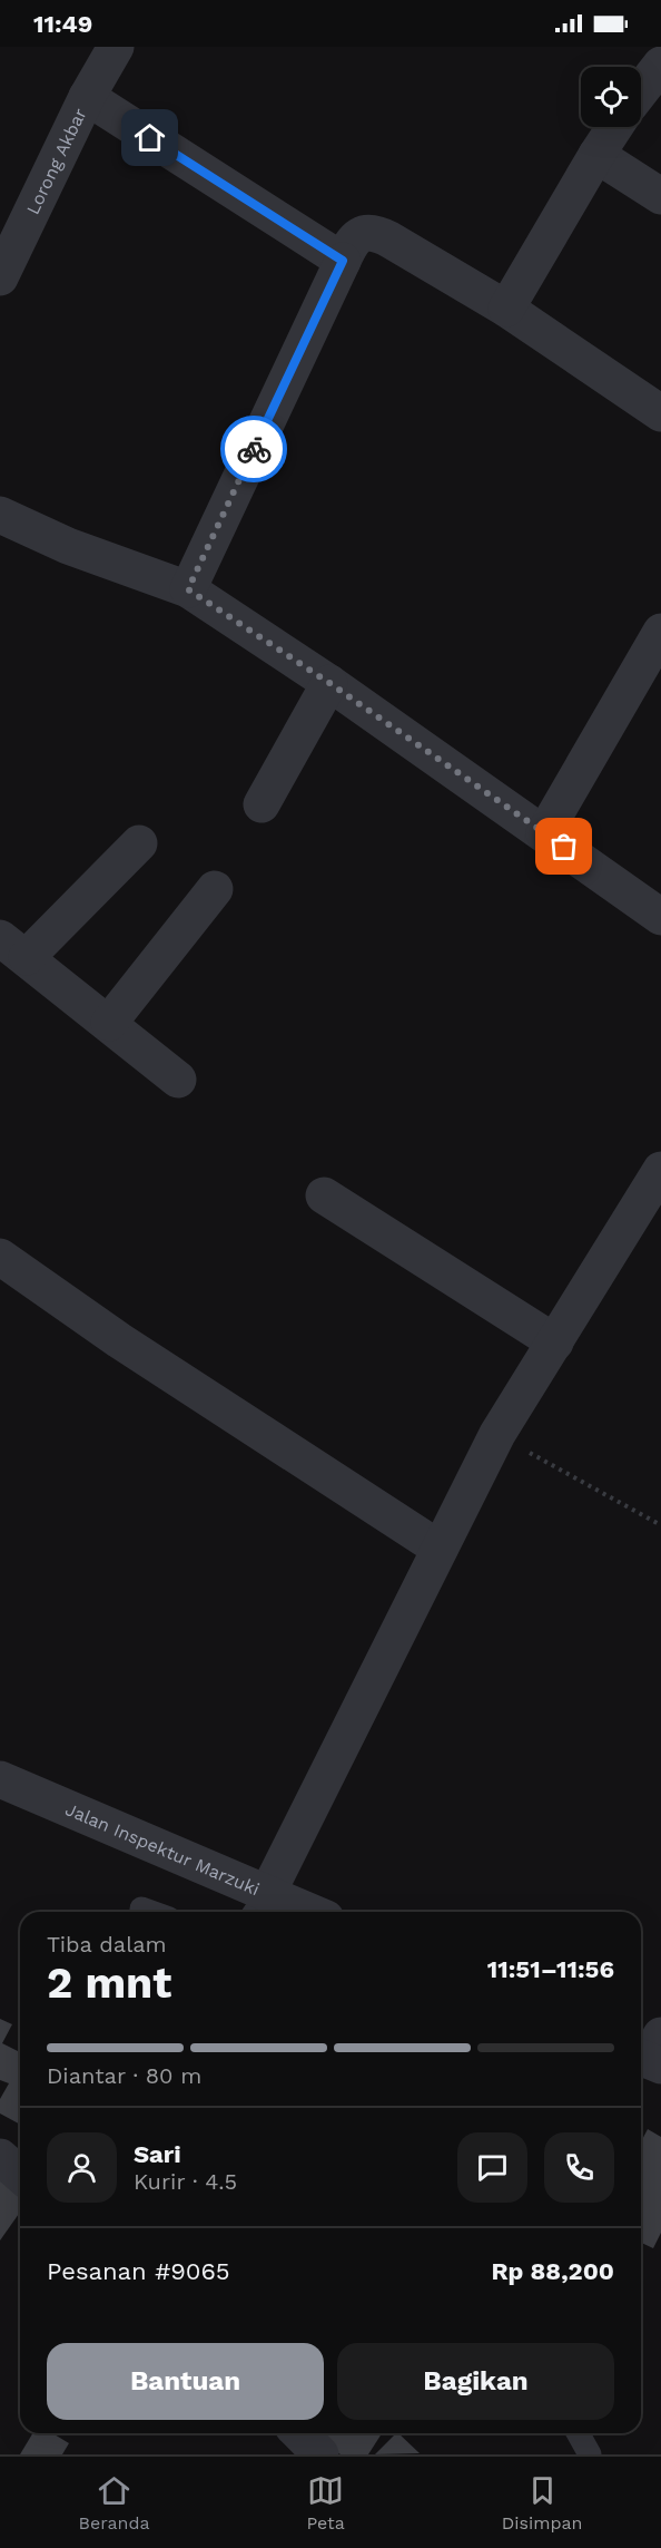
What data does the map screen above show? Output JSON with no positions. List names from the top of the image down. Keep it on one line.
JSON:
{"streets":{"street":["Lorong Akbar","Jalan Inspektur Marzuki"]},"page":{"status":"11:49","heading":["2 mnt","Tiba dalam","11:51–11:56"],"panel":["Sari","Kurir · 4.5","Pesanan #9065","Rp 88,200"],"bar":"Diantar · 80 m","buttons":["Bantuan","Bagikan"],"tabs":["Beranda","Peta","Disimpan"]}}
